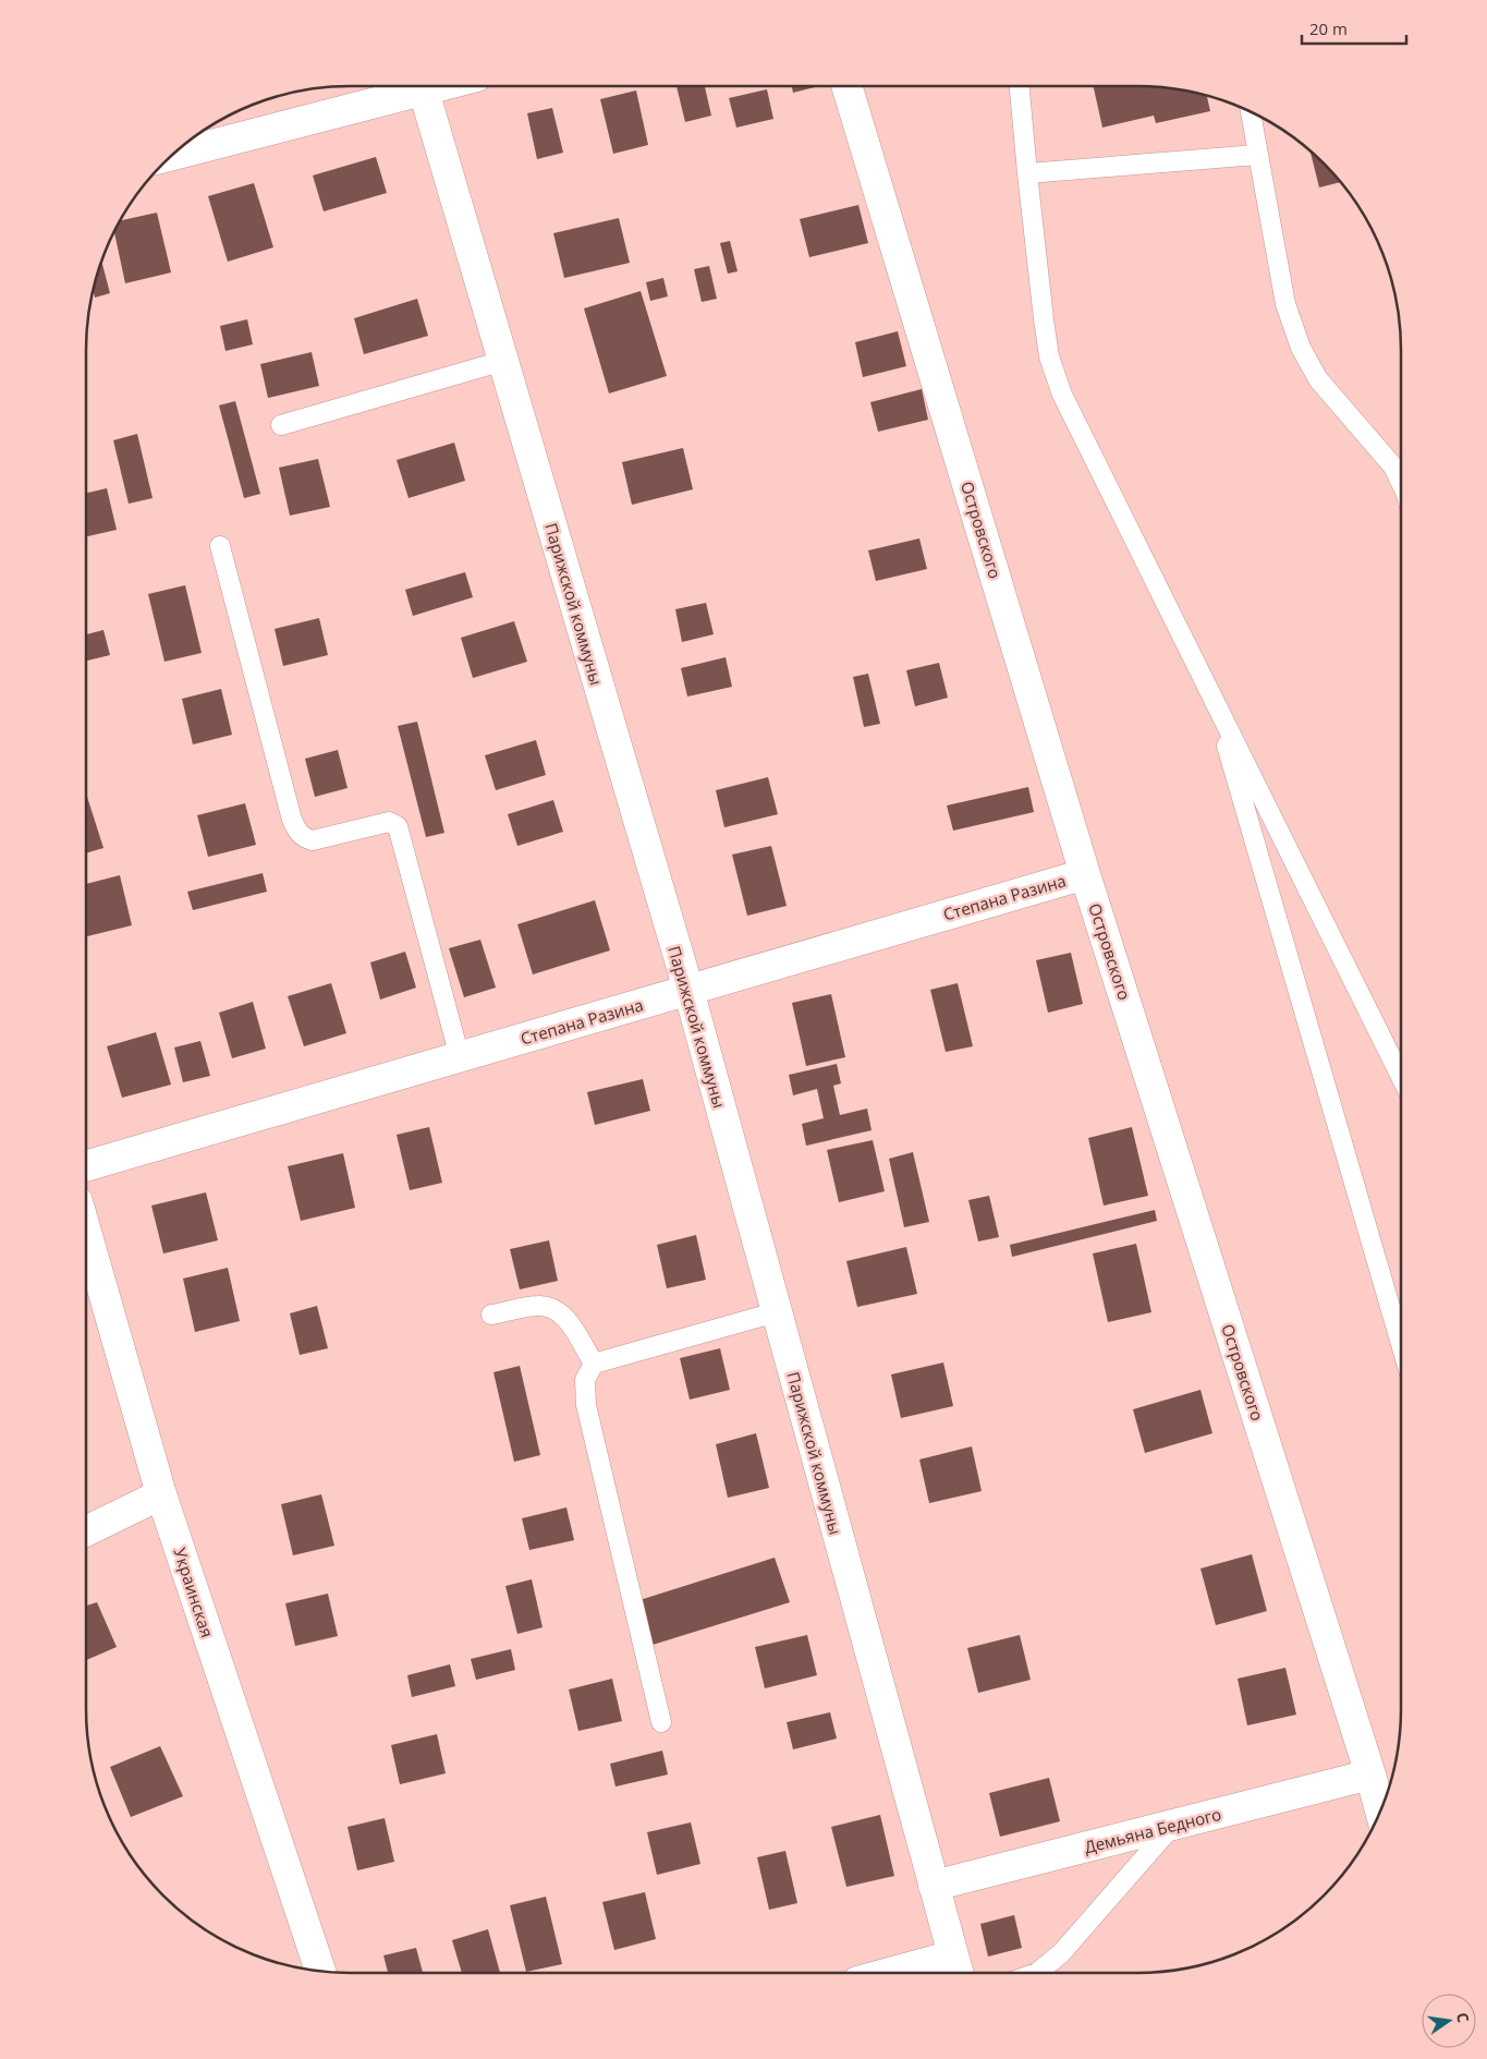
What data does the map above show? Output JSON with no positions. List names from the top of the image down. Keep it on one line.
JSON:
{"streets":{"street":["Островского","Парижской коммуны","Степана Разина","Украинская","Демьяна Бедного"]},"crossings":[["Островского","Степана Разина"],["Островского","Демьяна Бедного"],["Парижской коммуны","Степана Разина"],["Парижской коммуны","Демьяна Бедного"]],"scale_bar":"20 m","north":"right"}
